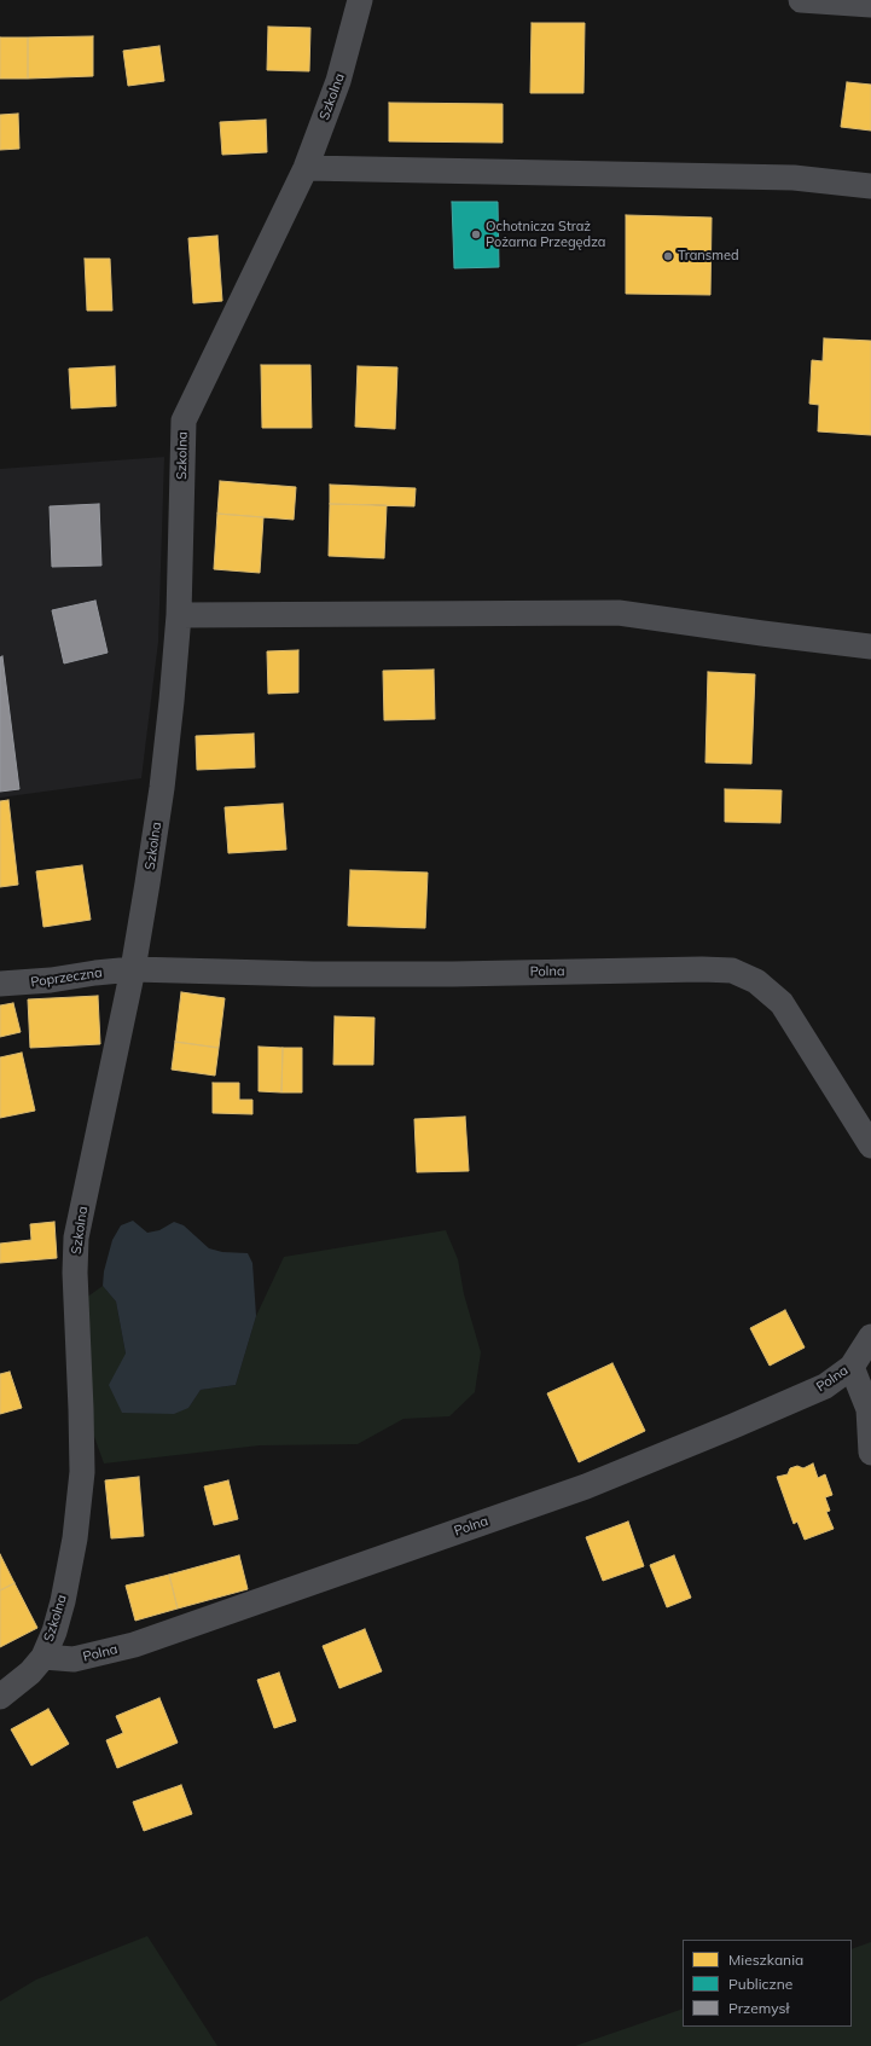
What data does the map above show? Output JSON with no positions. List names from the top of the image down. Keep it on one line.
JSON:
{"streets":{"street":["Szkolna","Polna","Poprzeczna"]},"crossings":[["Szkolna","Polna"],["Szkolna","Poprzeczna"],["Polna","Poprzeczna"]],"places":["Ochotnicza Straż Pożarna Przegędza","Transmed"],"legend":["Mieszkania","Publiczne","Przemysł"]}
